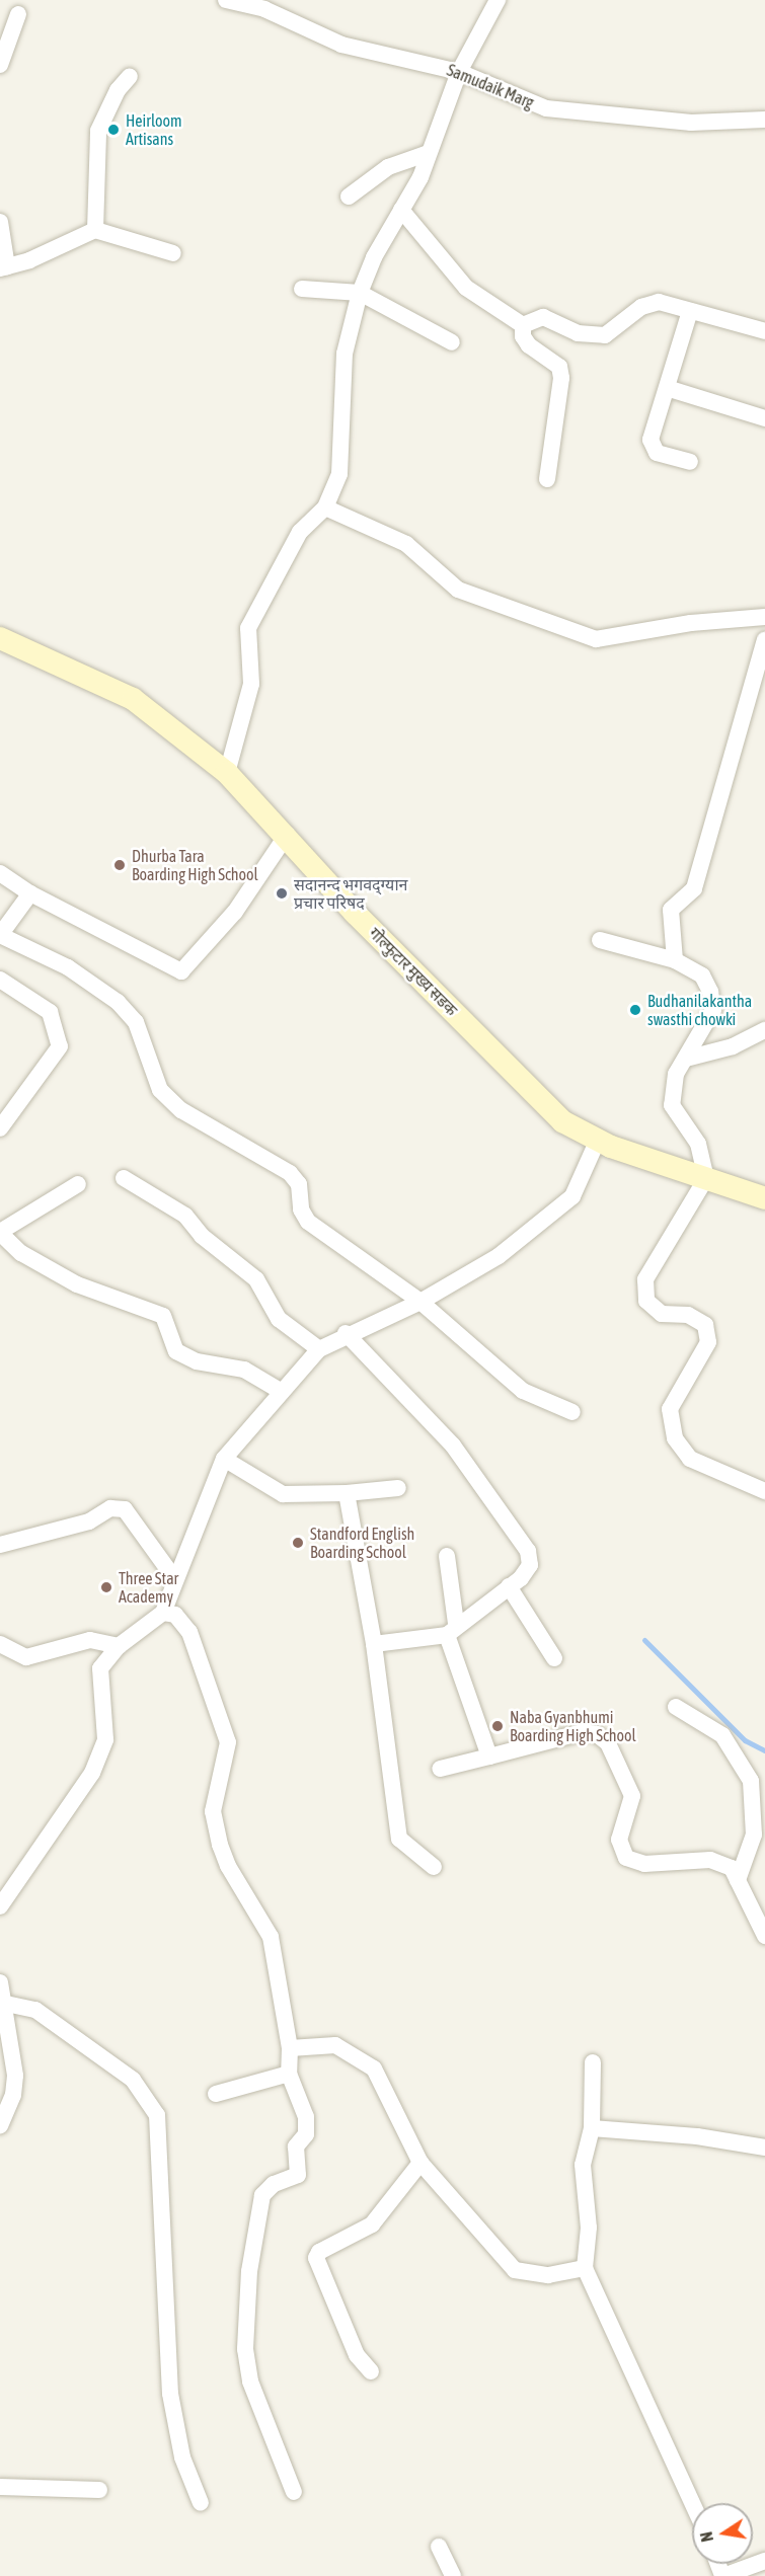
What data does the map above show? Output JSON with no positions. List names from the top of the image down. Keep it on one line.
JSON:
{"streets":{"main road":["गोल्फुटार मुख्य सडक"],"street":["Samudaik Marg"]},"places":["Heirloom Artisans","Dhurba Tara Boarding High School","सदानन्द भगवद्ग्यान प्रचार परिषद","Budhanilakantha swasthi chowki","Standford English Boarding School","Three Star Academy","Naba Gyanbhumi Boarding High School"],"north":"left"}
